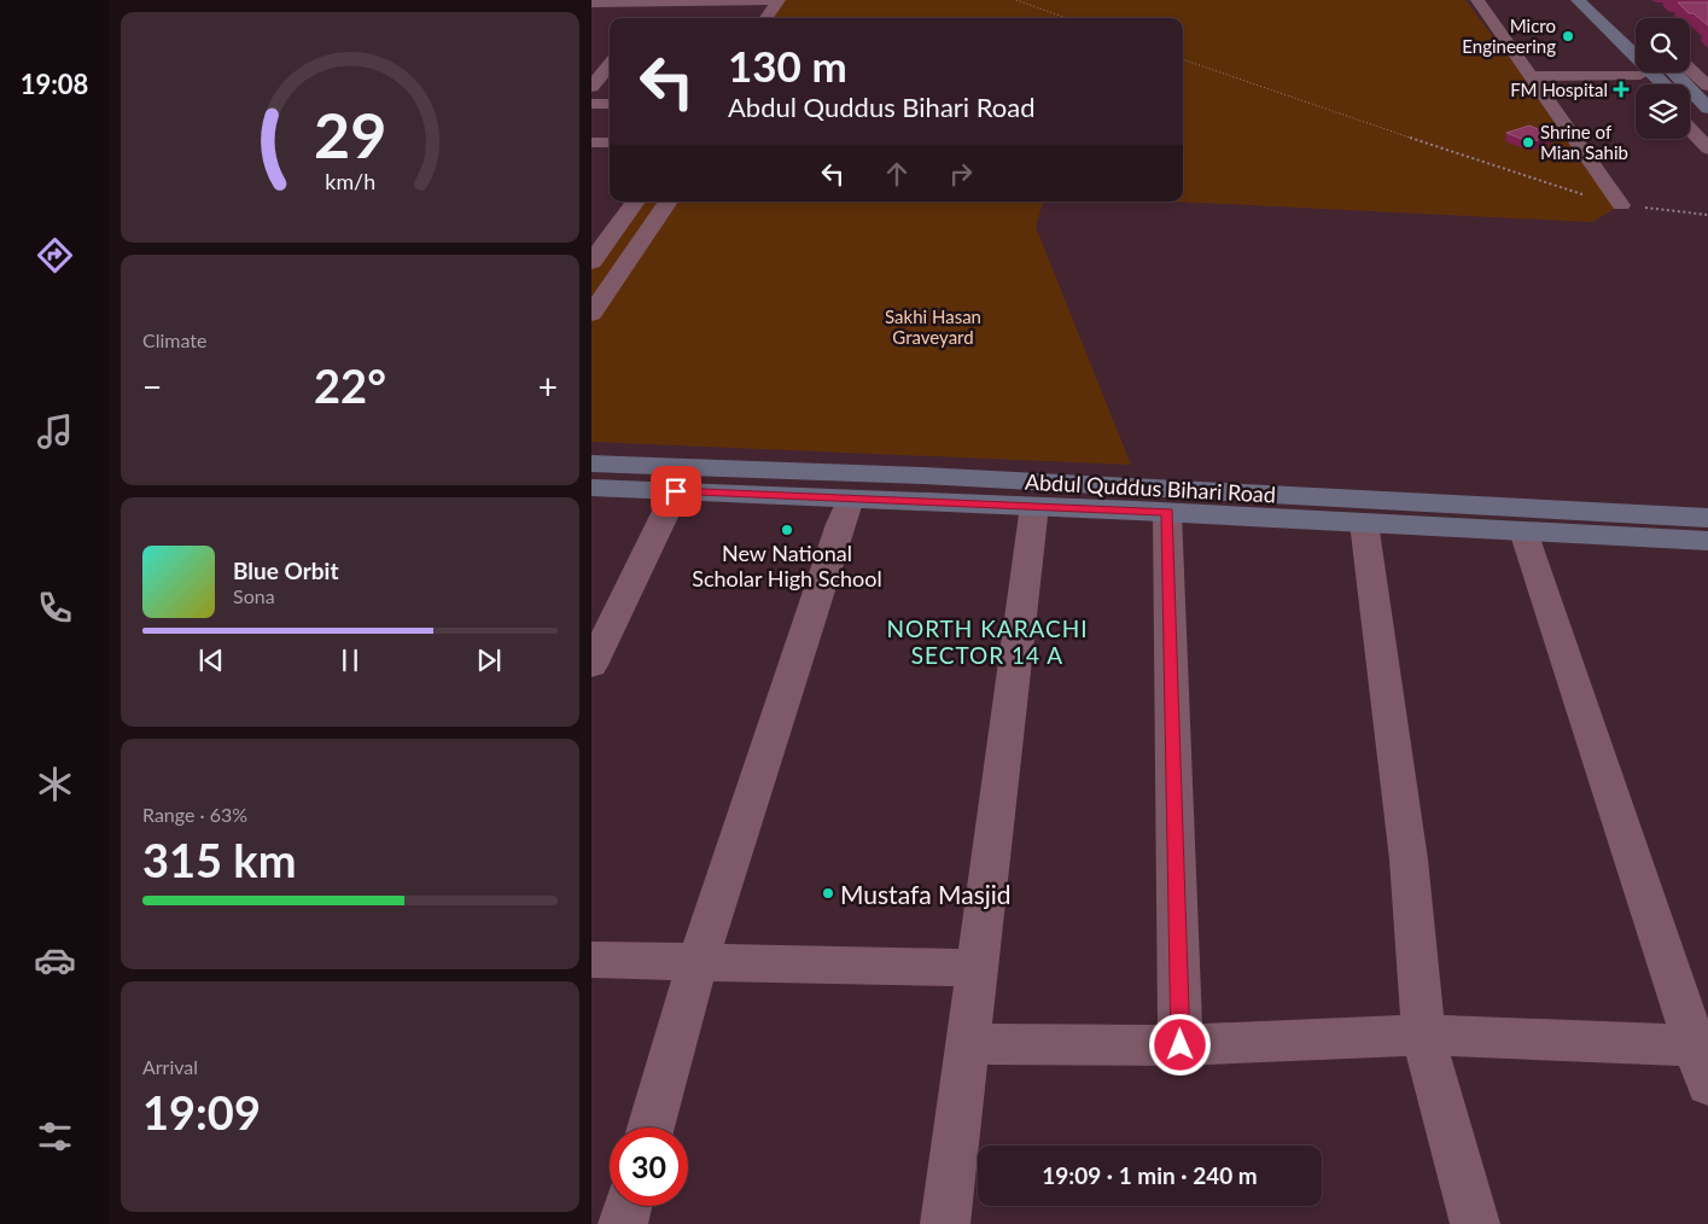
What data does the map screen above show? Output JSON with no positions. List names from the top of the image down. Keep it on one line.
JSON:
{"streets":{"main road":["Abdul Quddus Bihari Road"]},"districts":["NORTH KARACHI SECTOR 14 A"],"parks":["Sakhi Hasan Graveyard"],"places":{"other":["Micro Engineering","Shrine of Mian Sahib","New National Scholar High School","Mustafa Masjid"],"health":["FM Hospital"]},"page":{"tabs":"19:08","turn":["130 m","Abdul Quddus Bihari Road"],"tile":["Climate",["Range · 63%","315 km"],["Arrival","19:09"]],"heat":["−","22°","+"],"song":["Blue Orbit","Sona"],"limit":"30","trip":"19:09 · 1 min · 240 m","gauge":["29","km/h"]}}
